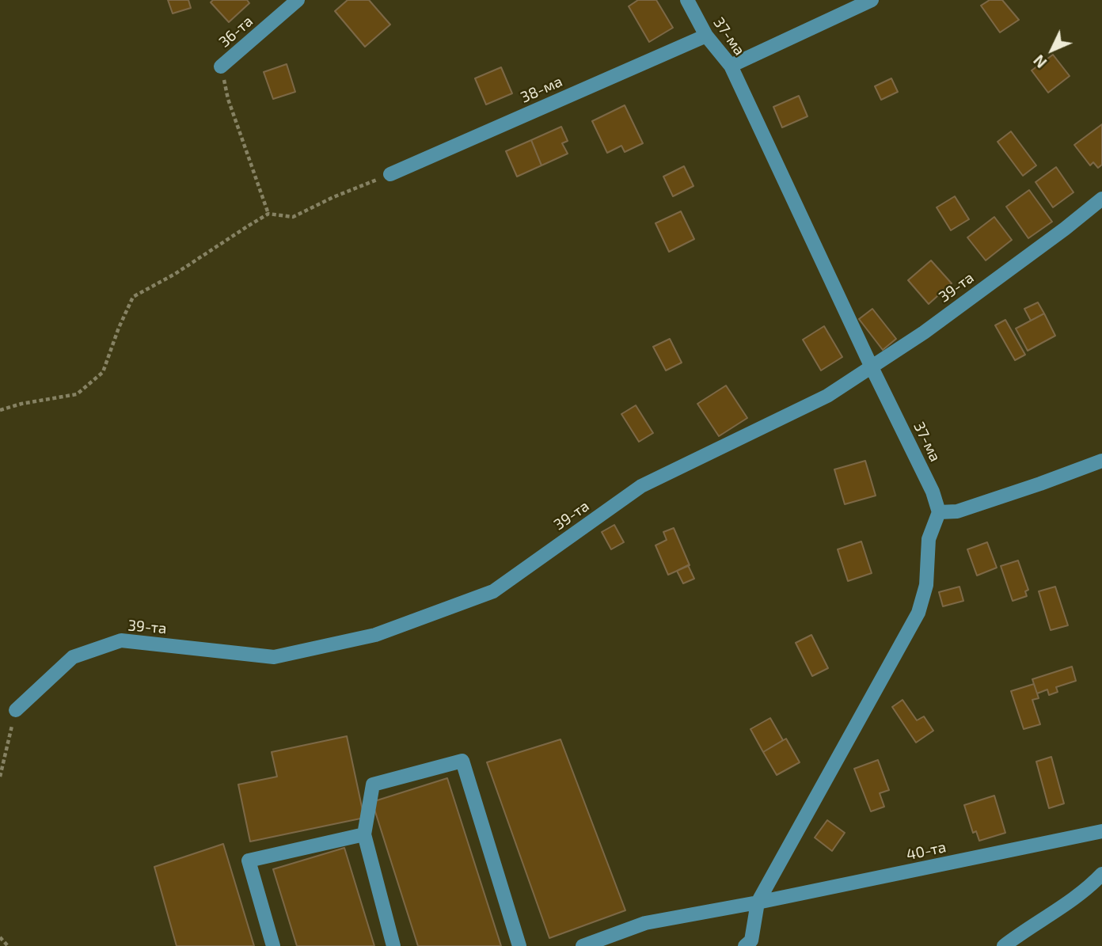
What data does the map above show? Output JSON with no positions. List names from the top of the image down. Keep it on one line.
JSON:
{"streets":{"street":["36-та","37-ма","38-ма","39-та","40-та"]},"crossings":[["37-ма","38-ма"],["37-ма","39-та"]],"north":"bottom left"}
